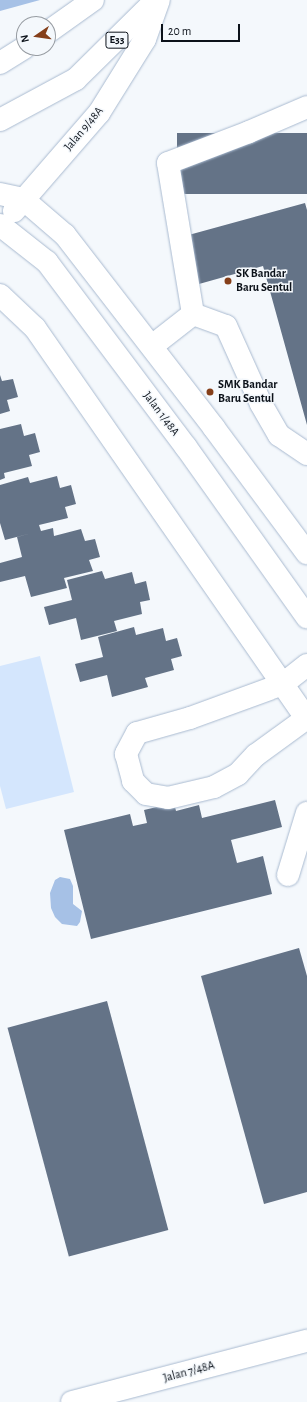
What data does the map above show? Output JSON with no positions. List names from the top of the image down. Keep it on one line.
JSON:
{"streets":{"main road":["E33","Jalan 9/48A","Jalan 1/48A","Jalan 7/48A"]},"crossings":[["E33","Jalan 9/48A"],["Jalan 9/48A","Jalan 1/48A"]],"places":["SK Bandar Baru Sentul","SMK Bandar Baru Sentul"],"scale_bar":"20 m","north":"left"}
